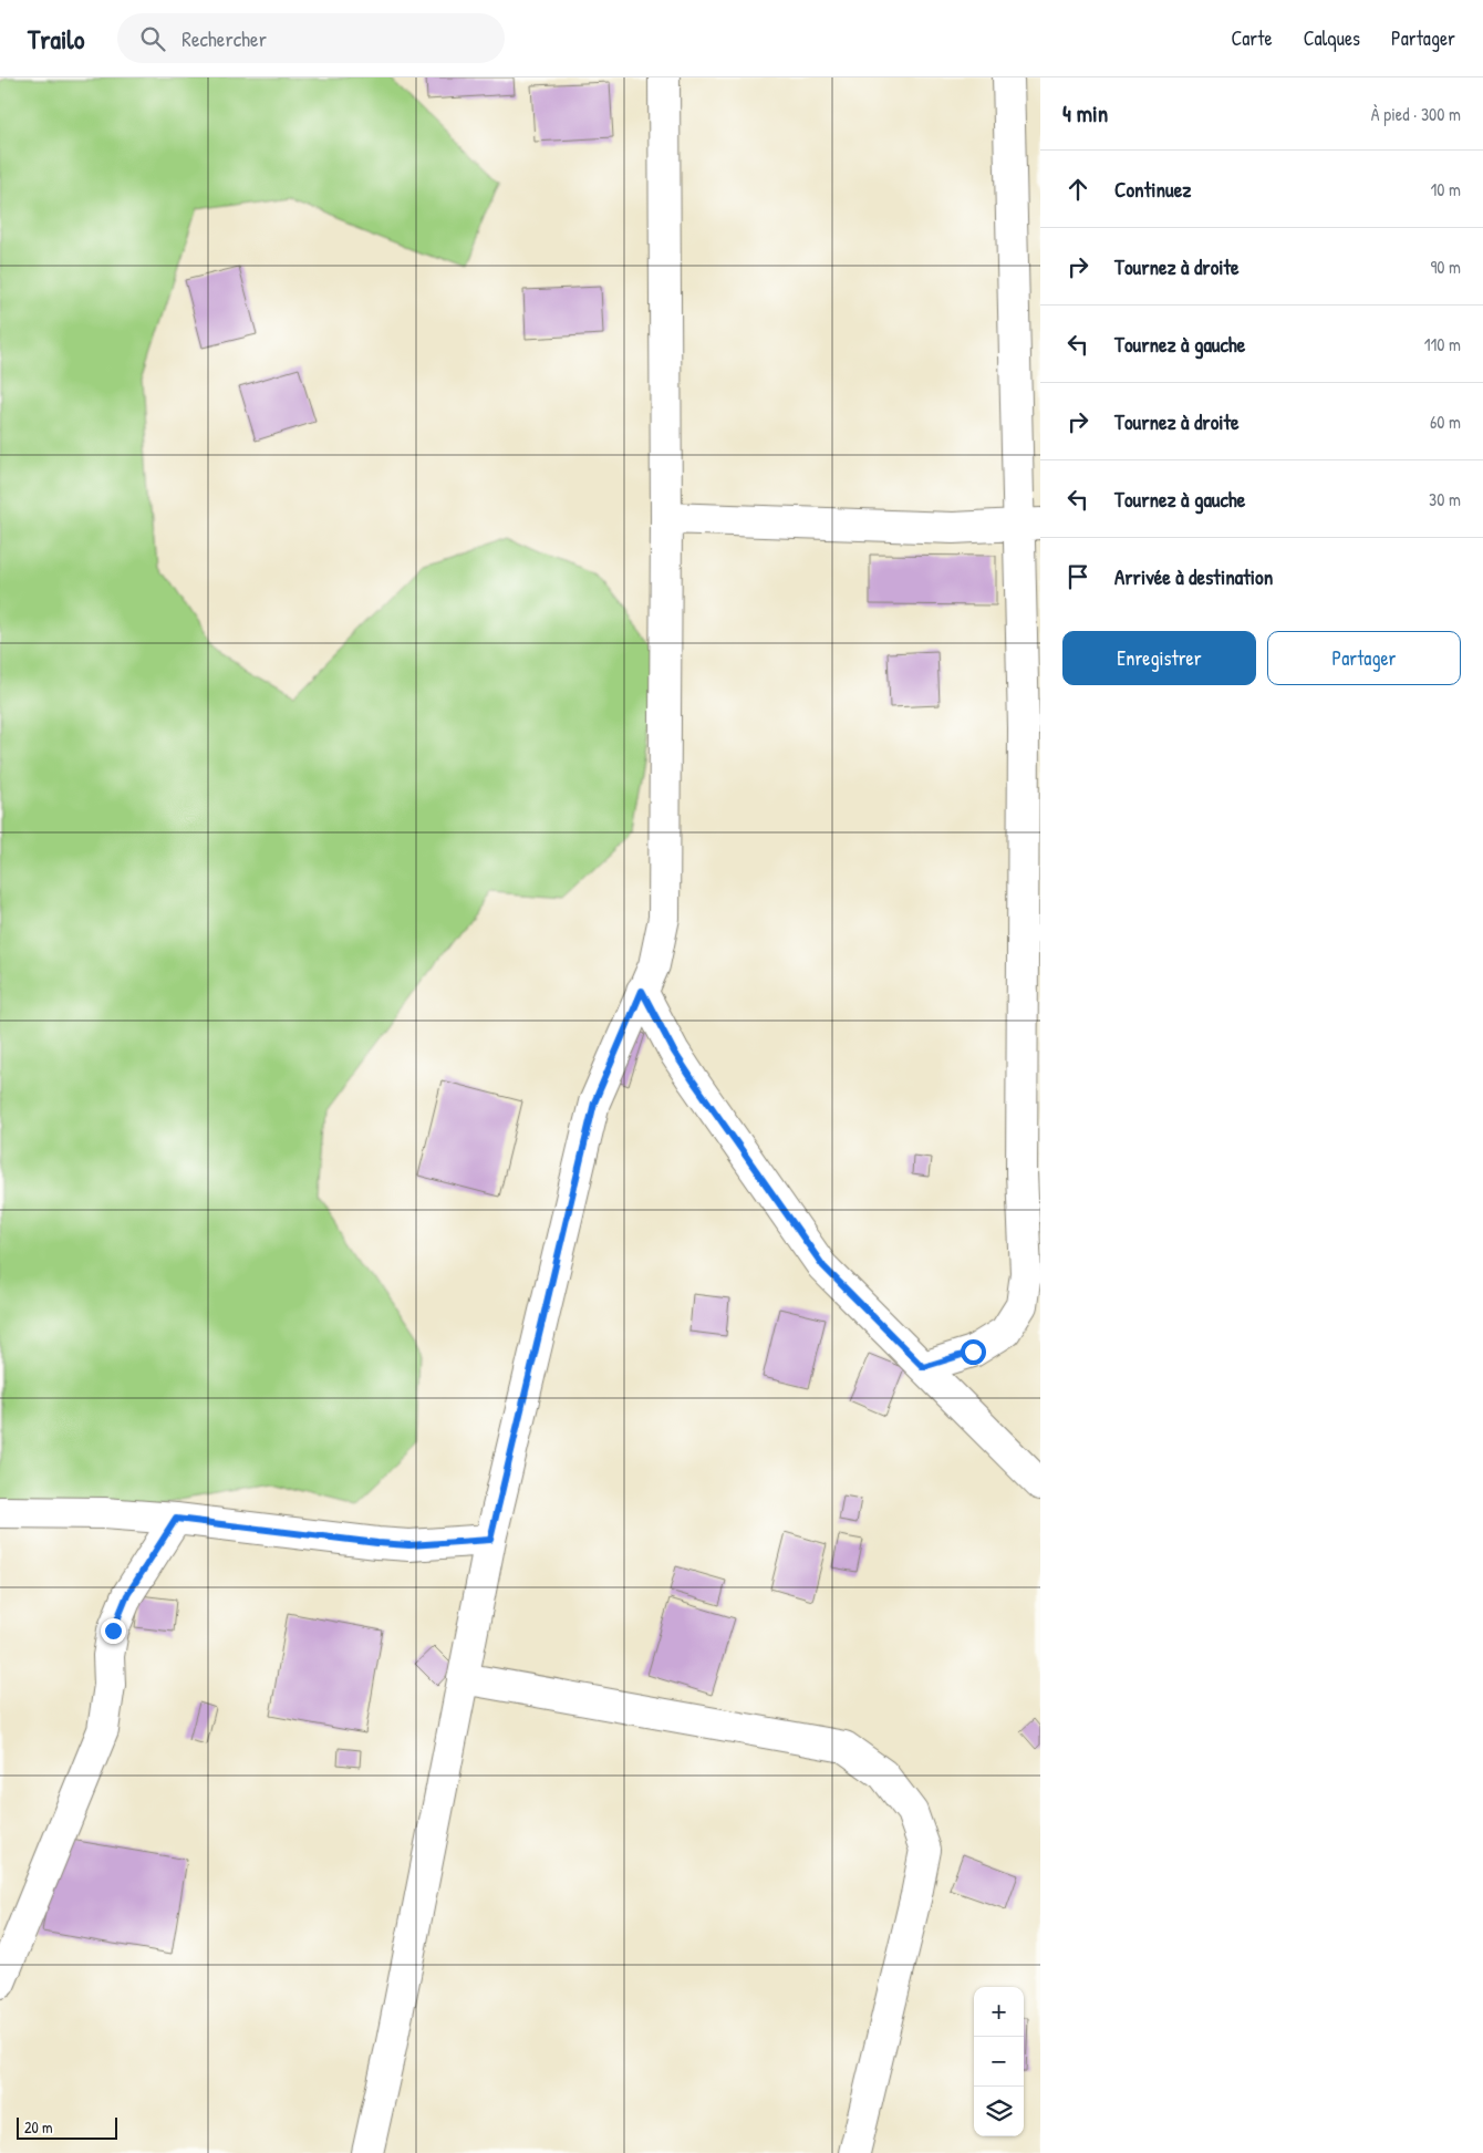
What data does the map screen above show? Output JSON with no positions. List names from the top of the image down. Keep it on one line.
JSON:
{"scale_bar":"20 m","page":{"header":"Trailo","search":"Rechercher","nav":["Carte","Calques","Partager"],"heading":["4 min","À pied · 300 m"],"list":[["Continuez","10 m"],["Tournez à droite","90 m"],["Tournez à gauche","110 m"],["Tournez à droite","60 m"],["Tournez à gauche","30 m"],"Arrivée à destination"],"buttons":["Enregistrer","Partager"],"map_buttons":["+","−"],"scale":"20 m"}}
